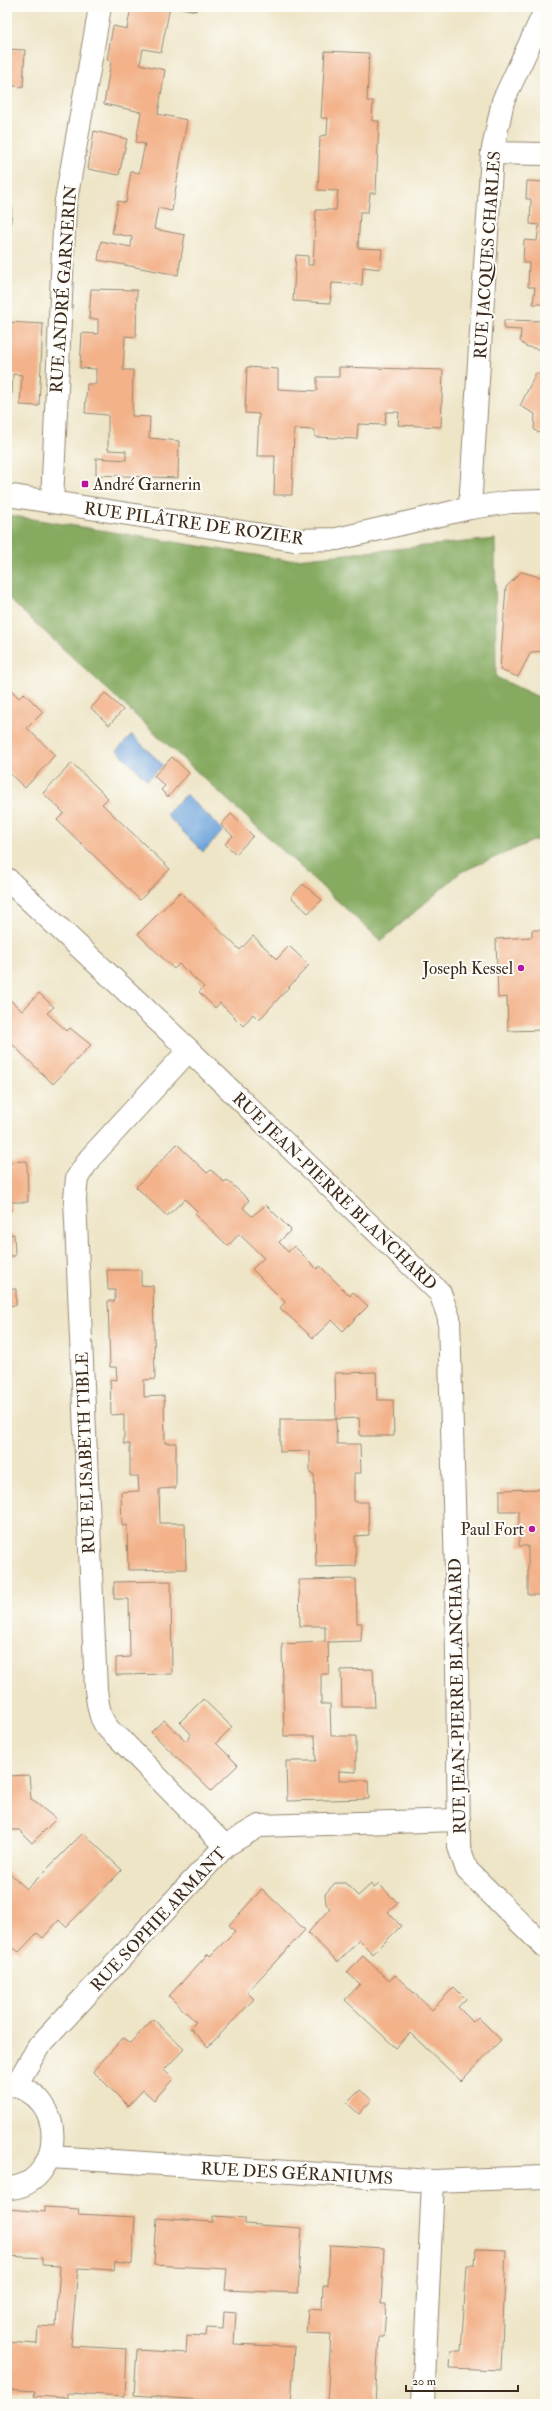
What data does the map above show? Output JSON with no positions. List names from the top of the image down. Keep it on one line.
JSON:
{"streets":{"street":["RUE JACQUES CHARLES","RUE ANDRÉ GARNERIN","RUE PILÂTRE DE ROZIER","RUE JEAN-PIERRE BLANCHARD","RUE ELISABETH TIBLE","RUE SOPHIE ARMANT","RUE DES GÉRANIUMS"]},"crossings":[["RUE JACQUES CHARLES","RUE PILÂTRE DE ROZIER"],["RUE ANDRÉ GARNERIN","RUE PILÂTRE DE ROZIER"],["RUE JEAN-PIERRE BLANCHARD","RUE ELISABETH TIBLE"],["RUE JEAN-PIERRE BLANCHARD","RUE SOPHIE ARMANT"],["RUE ELISABETH TIBLE","RUE SOPHIE ARMANT"]],"places":{"transit":["André Garnerin"],"other":["Joseph Kessel","Paul Fort"]},"scale_bar":"20 m"}
